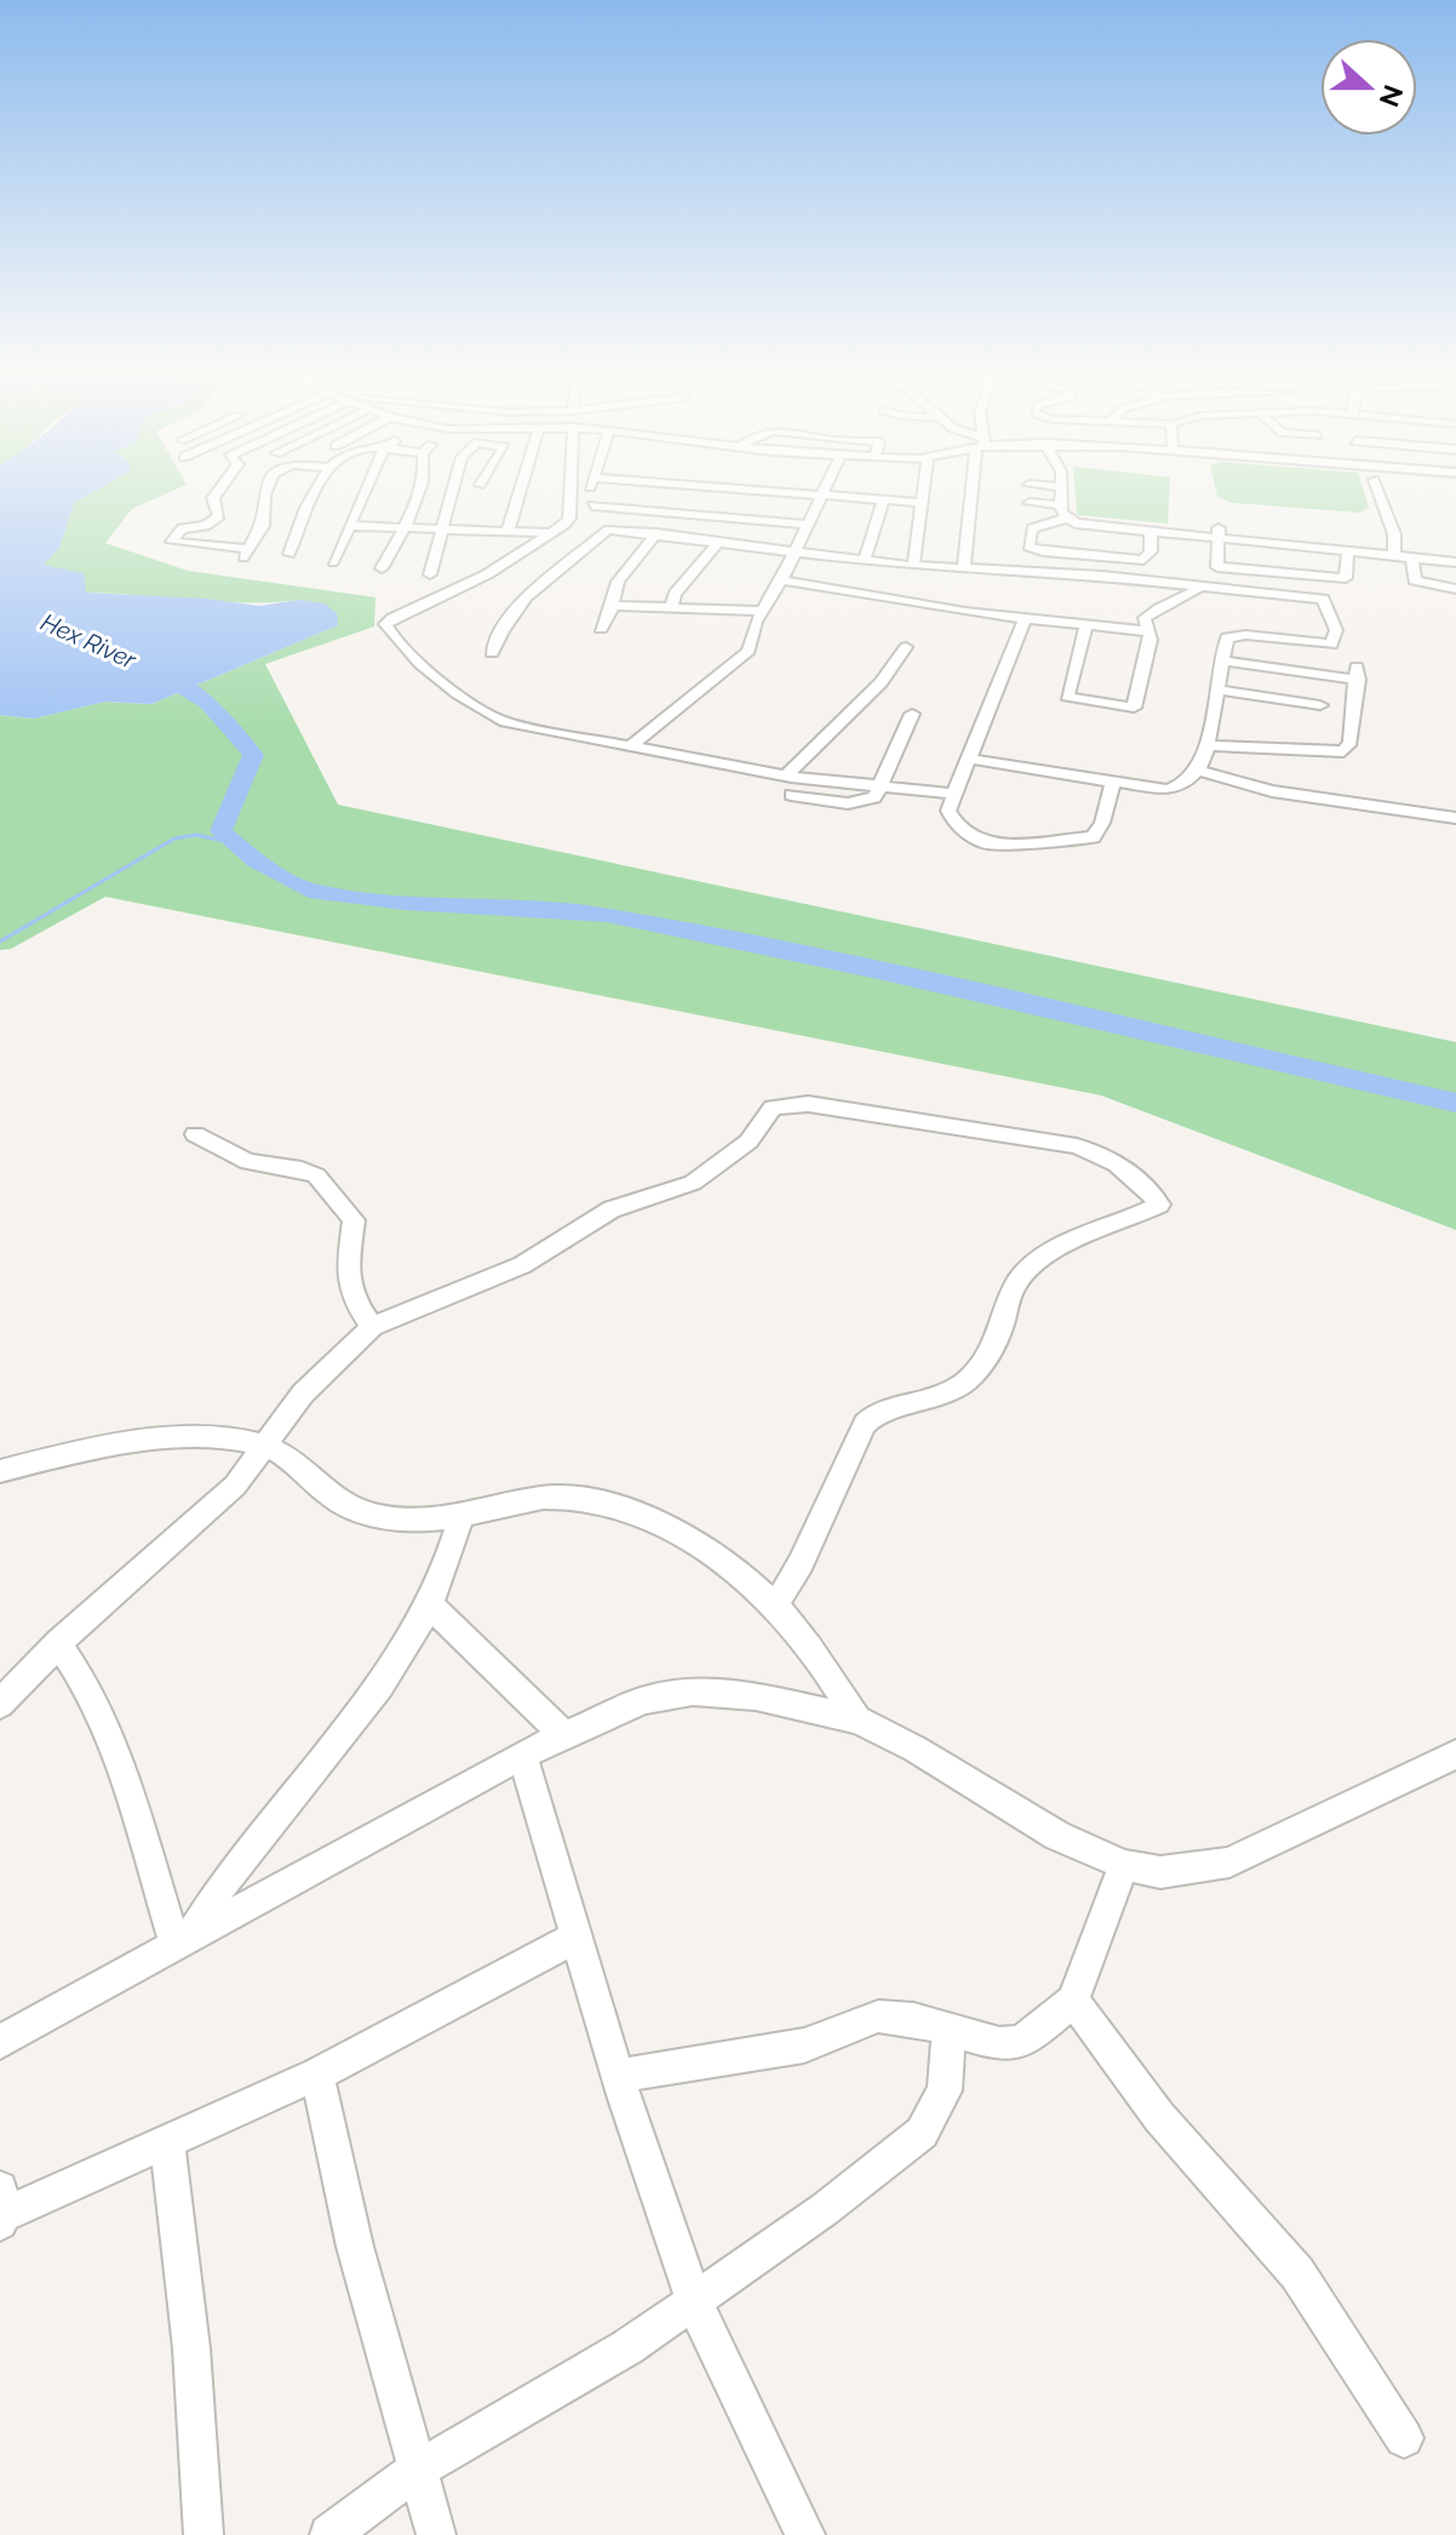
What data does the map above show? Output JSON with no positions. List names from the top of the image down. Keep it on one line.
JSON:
{"water":["Hex River"],"north":"right"}
